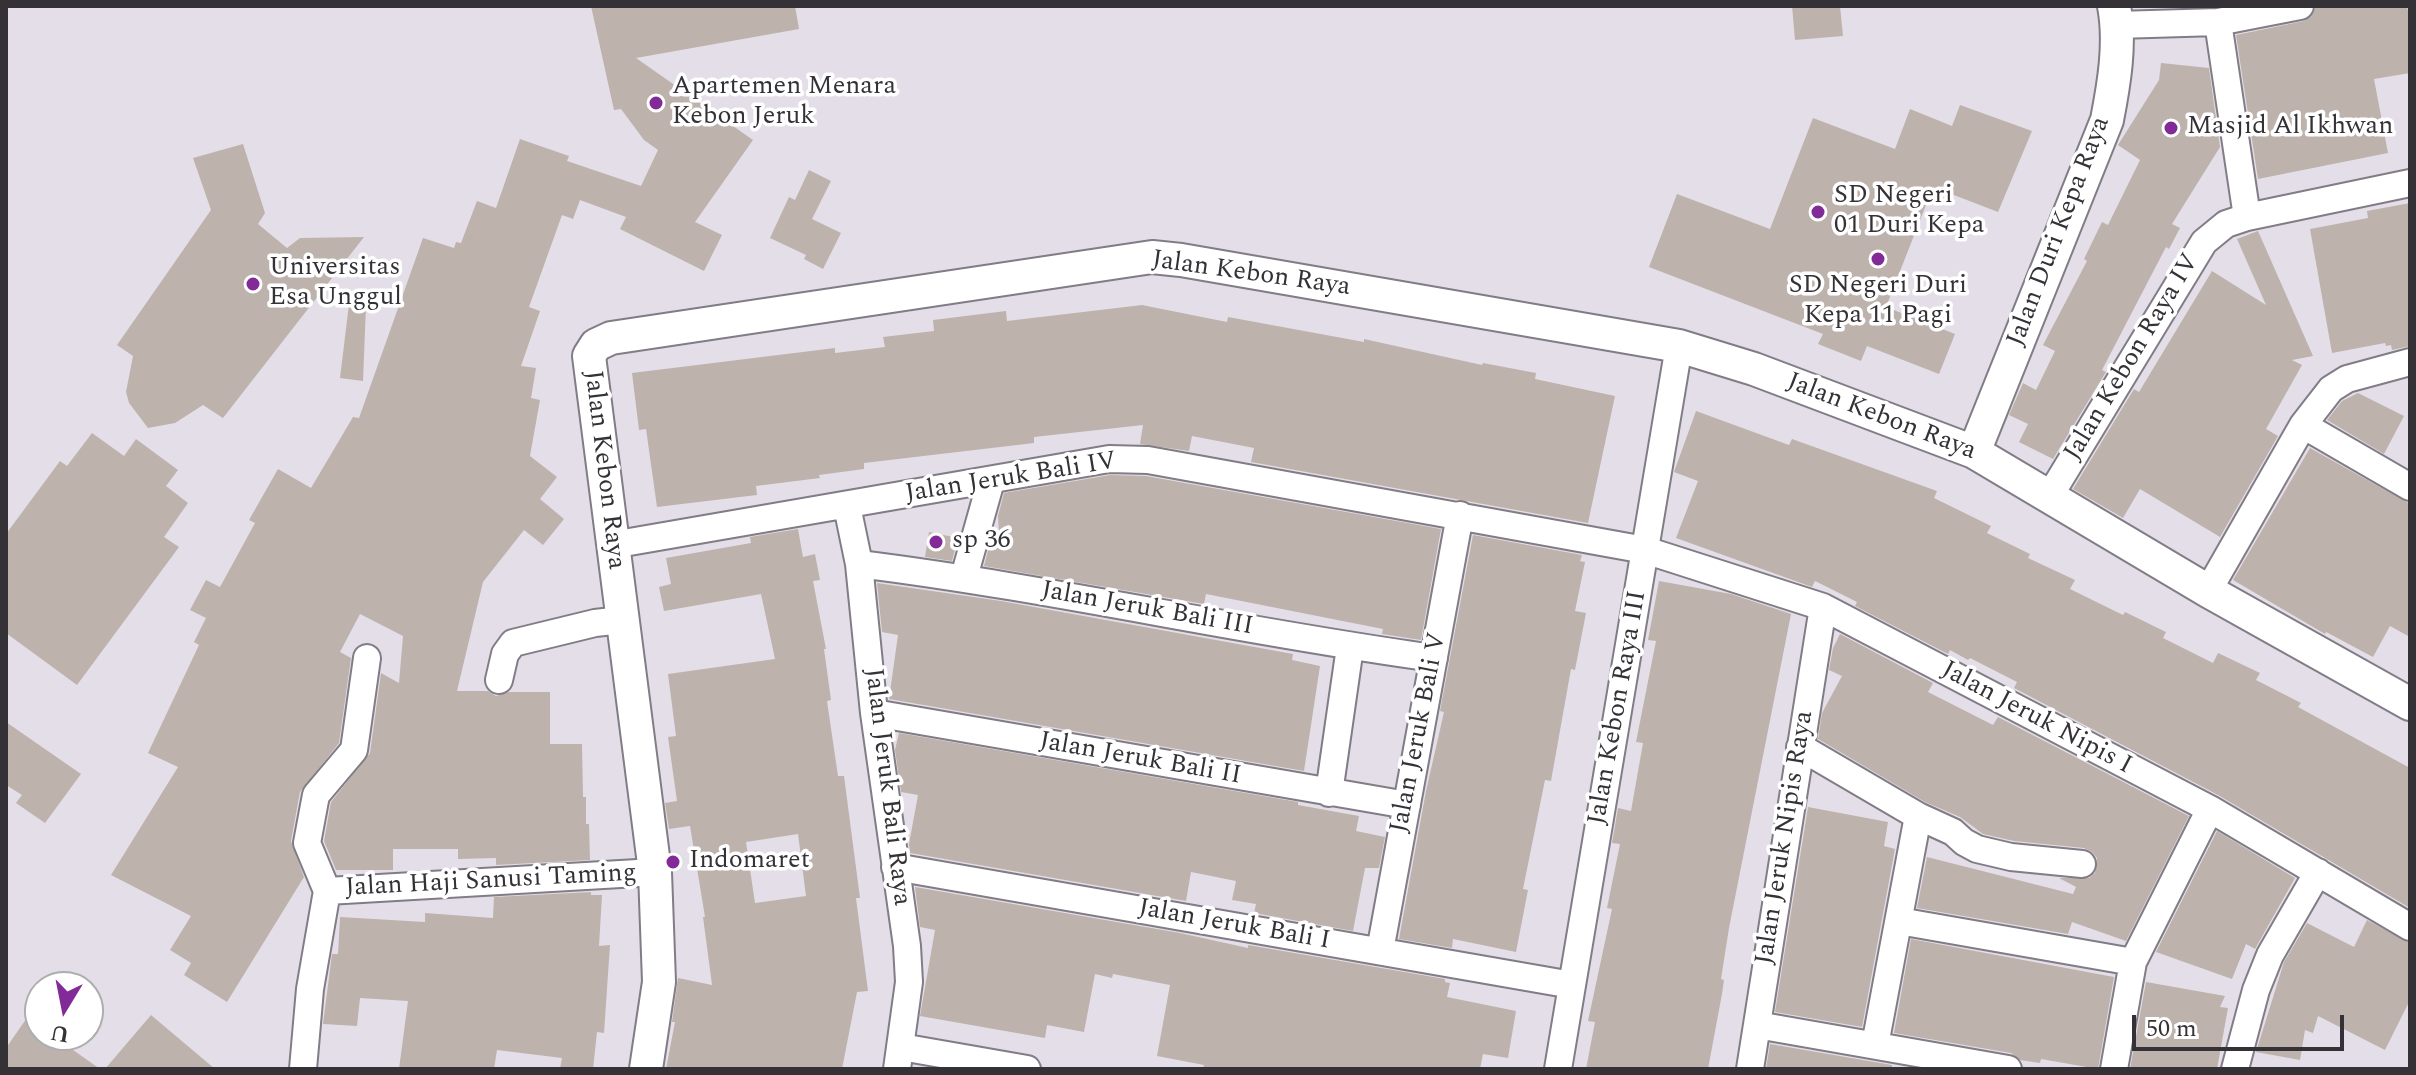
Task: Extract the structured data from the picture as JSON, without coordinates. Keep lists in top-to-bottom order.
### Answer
{
  "streets": {
    "street": [
      "Jalan Duri Kepa Raya",
      "Jalan Kebon Raya",
      "Jalan Kebon Raya IV",
      "Jalan Jeruk Bali IV",
      "Jalan Jeruk Bali III",
      "Jalan Kebon Raya III",
      "Jalan Jeruk Nipis I",
      "Jalan Jeruk Bali V",
      "Jalan Jeruk Bali II",
      "Jalan Jeruk Bali Raya",
      "Jalan Jeruk Nipis Raya",
      "Jalan Haji Sanusi Taming",
      "Jalan Jeruk Bali I"
    ]
  },
  "crossings": [
    ["Jalan Duri Kepa Raya", "Jalan Kebon Raya"],
    ["Jalan Kebon Raya", "Jalan Kebon Raya IV"],
    ["Jalan Kebon Raya", "Jalan Jeruk Bali IV"],
    ["Jalan Kebon Raya", "Jalan Kebon Raya III"],
    ["Jalan Kebon Raya", "Jalan Haji Sanusi Taming"],
    ["Jalan Jeruk Bali IV", "Jalan Kebon Raya III"],
    ["Jalan Jeruk Bali IV", "Jalan Jeruk Nipis I"],
    ["Jalan Jeruk Bali IV", "Jalan Jeruk Bali V"],
    ["Jalan Jeruk Bali IV", "Jalan Jeruk Bali Raya"],
    ["Jalan Jeruk Bali III", "Jalan Jeruk Bali V"],
    ["Jalan Jeruk Bali III", "Jalan Jeruk Bali Raya"],
    ["Jalan Kebon Raya III", "Jalan Jeruk Nipis I"],
    ["Jalan Kebon Raya III", "Jalan Jeruk Bali I"],
    ["Jalan Jeruk Nipis I", "Jalan Jeruk Nipis Raya"],
    ["Jalan Jeruk Bali V", "Jalan Jeruk Bali II"],
    ["Jalan Jeruk Bali V", "Jalan Jeruk Bali I"],
    ["Jalan Jeruk Bali II", "Jalan Jeruk Bali Raya"],
    ["Jalan Jeruk Bali Raya", "Jalan Jeruk Bali I"]
  ],
  "places": [
    "Apartemen Menara Kebon Jeruk",
    "Masjid Al Ikhwan",
    "SD Negeri 01 Duri Kepa",
    "SD Negeri Duri Kepa 11 Pagi",
    "Universitas Esa Unggul",
    "sp 36",
    "Indomaret"
  ],
  "scale_bar": "50 m",
  "north": "bottom"
}
